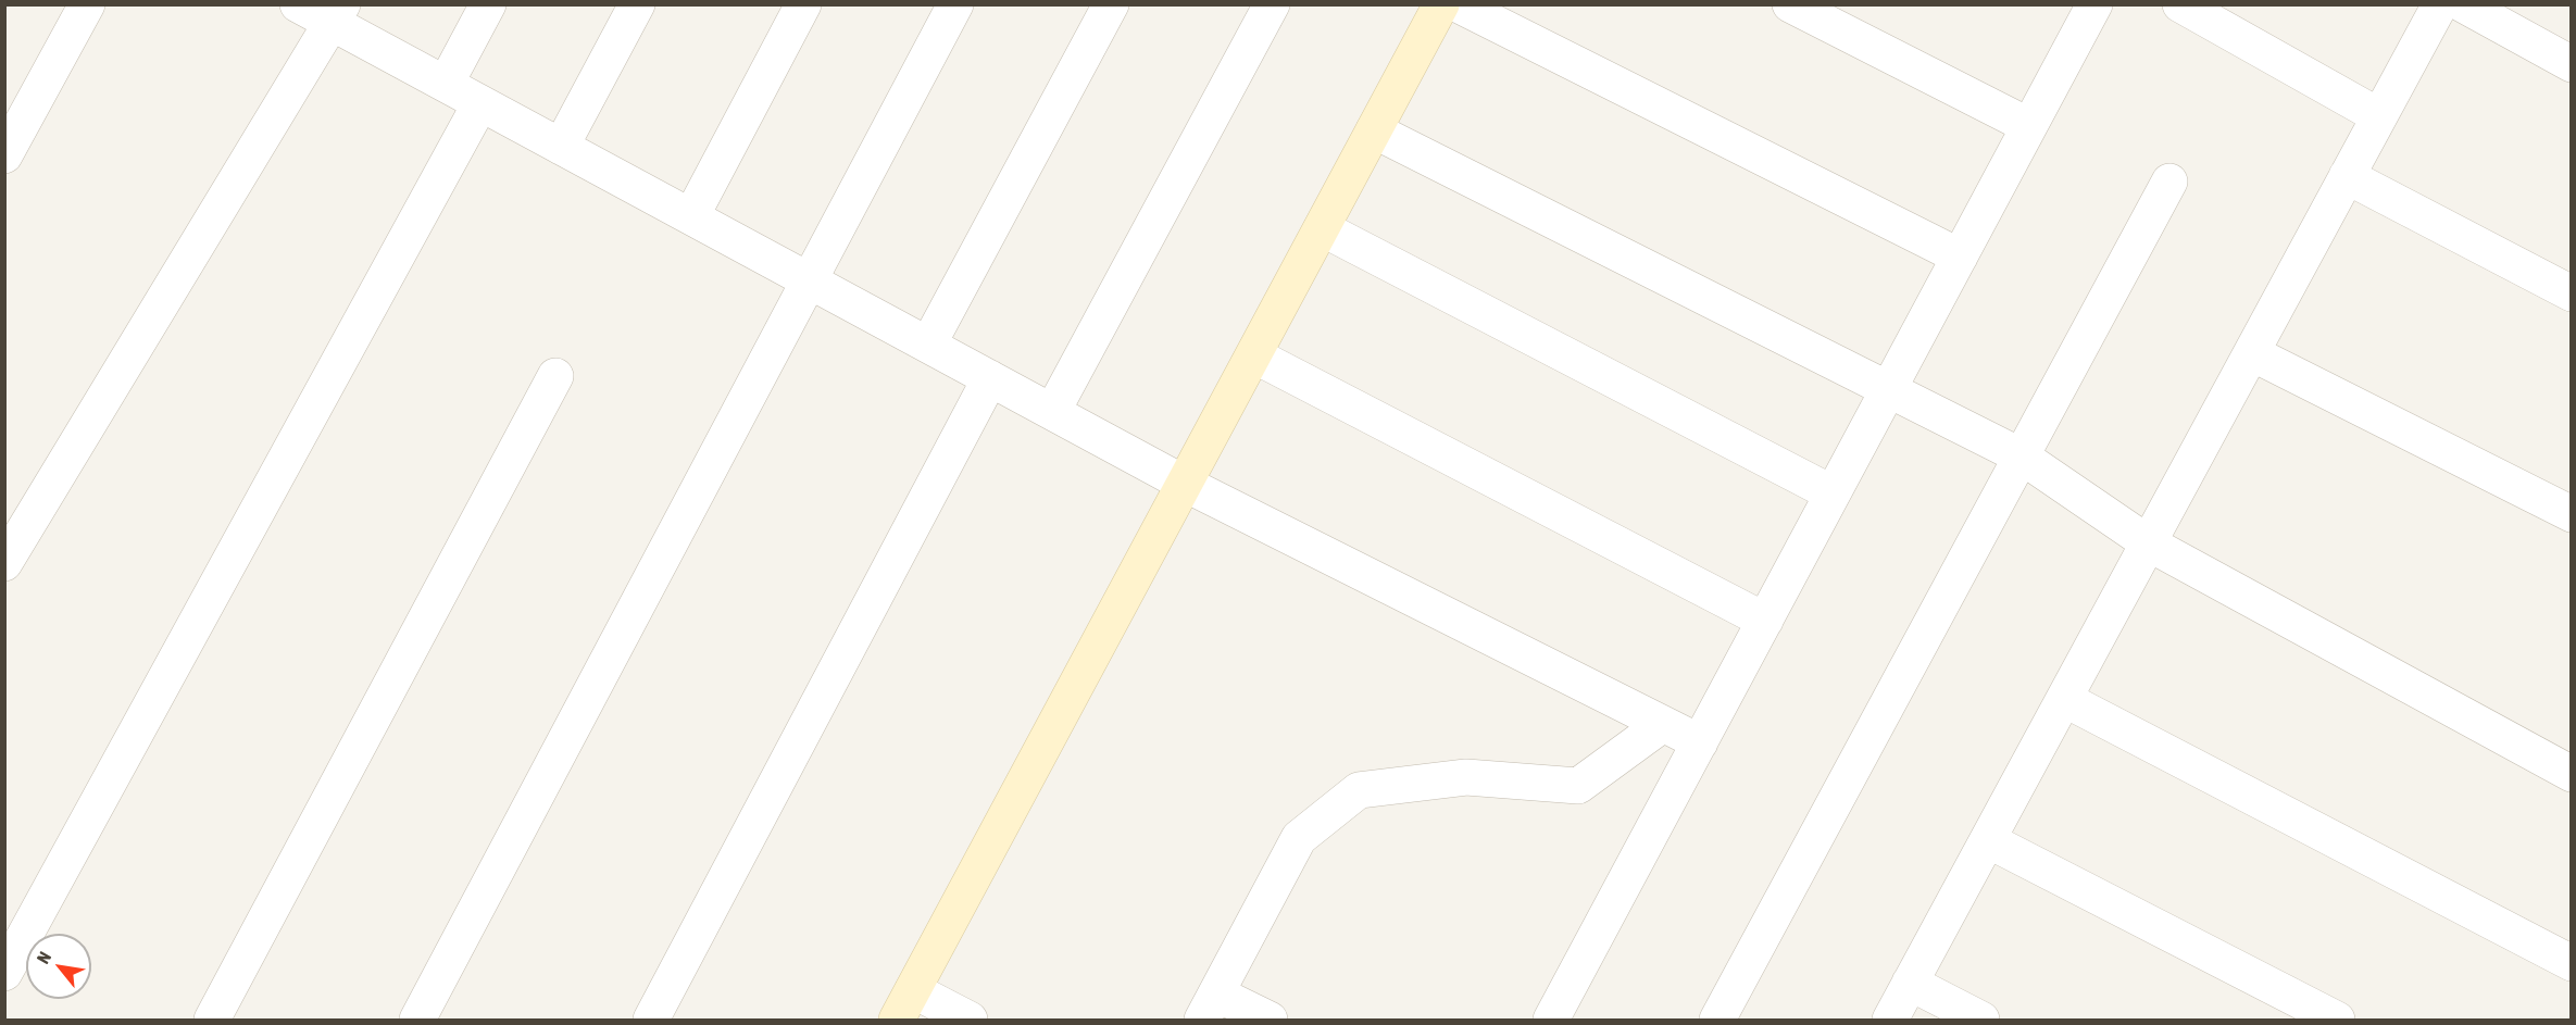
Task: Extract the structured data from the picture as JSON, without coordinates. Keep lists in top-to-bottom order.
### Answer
{
  "north": "top left"
}
